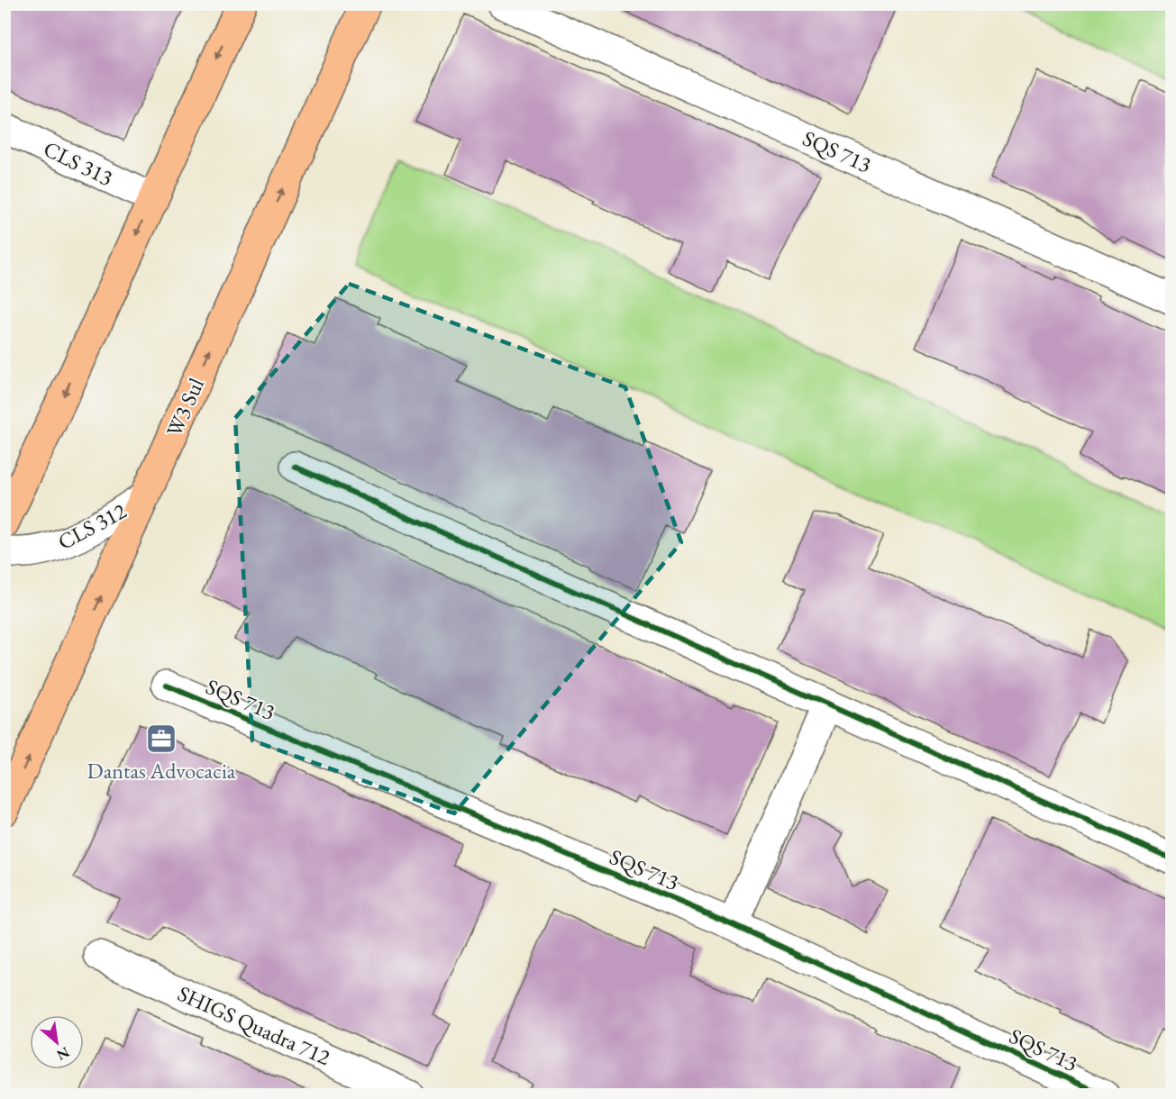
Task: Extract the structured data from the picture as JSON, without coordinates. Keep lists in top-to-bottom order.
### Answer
{
  "streets": {
    "main road": ["W3 Sul"],
    "street": [
      "SQS 713",
      "CLS 313",
      "CLS 312",
      "SHIGS Quadra 712"
    ]
  },
  "crossings": [
    ["W3 Sul", "CLS 312"]
  ],
  "places": {
    "office": ["Dantas Advocacia"]
  },
  "north": "bottom right"
}
